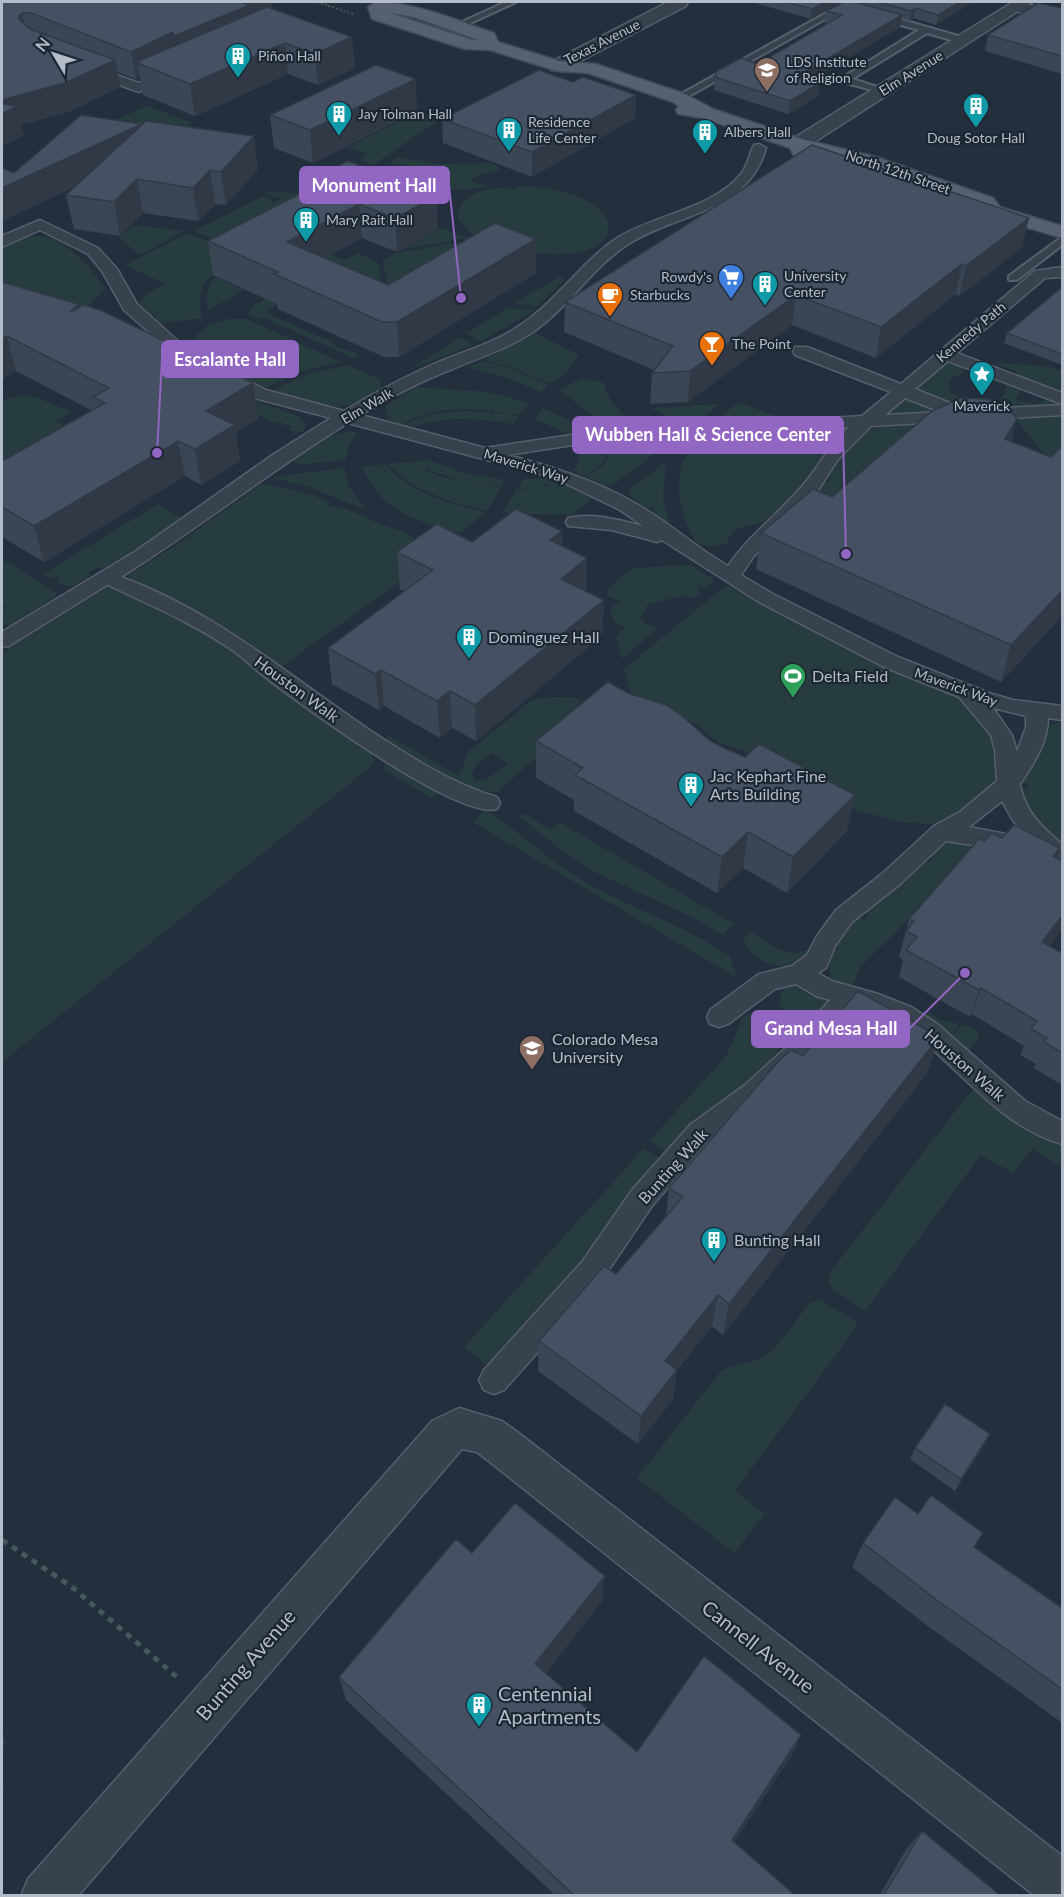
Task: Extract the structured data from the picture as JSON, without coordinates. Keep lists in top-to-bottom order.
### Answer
{
  "streets": {
    "main road": ["North 12th Street"],
    "street": [
      "Texas Avenue",
      "Elm Avenue",
      "Kennedy Path",
      "Elm Walk",
      "Maverick Way",
      "Houston Walk",
      "Bunting Walk",
      "Cannell Avenue",
      "Bunting Avenue"
    ]
  },
  "crossings": [
    ["Texas Avenue", "North 12th Street"],
    ["Elm Avenue", "North 12th Street"],
    ["Kennedy Path", "Maverick Way"],
    ["Elm Walk", "Maverick Way"],
    ["Elm Walk", "Houston Walk"],
    ["Houston Walk", "Bunting Walk"],
    ["Cannell Avenue", "Bunting Avenue"]
  ],
  "places": {
    "building": [
      "Piñon Hall",
      "Doug Sotor Hall",
      "Jay Tolman Hall",
      "Residence Life Center",
      "Albers Hall",
      "Mary Rait Hall",
      "University Center",
      "Dominguez Hall",
      "Jac Kephart Fine Arts Building",
      "Bunting Hall",
      "Centennial Apartments"
    ],
    "school or university": ["LDS Institute of Religion", "Colorado Mesa University"],
    "other": [
      "Monument Hall",
      "Escalante Hall",
      "Wubben Hall & Science Center",
      "Grand Mesa Hall"
    ],
    "supermarket": ["Rowdy's"],
    "cafe": ["Starbucks"],
    "bar": ["The Point"],
    "place": ["Maverick"],
    "sports": ["Delta Field"]
  },
  "north": "top left"
}
